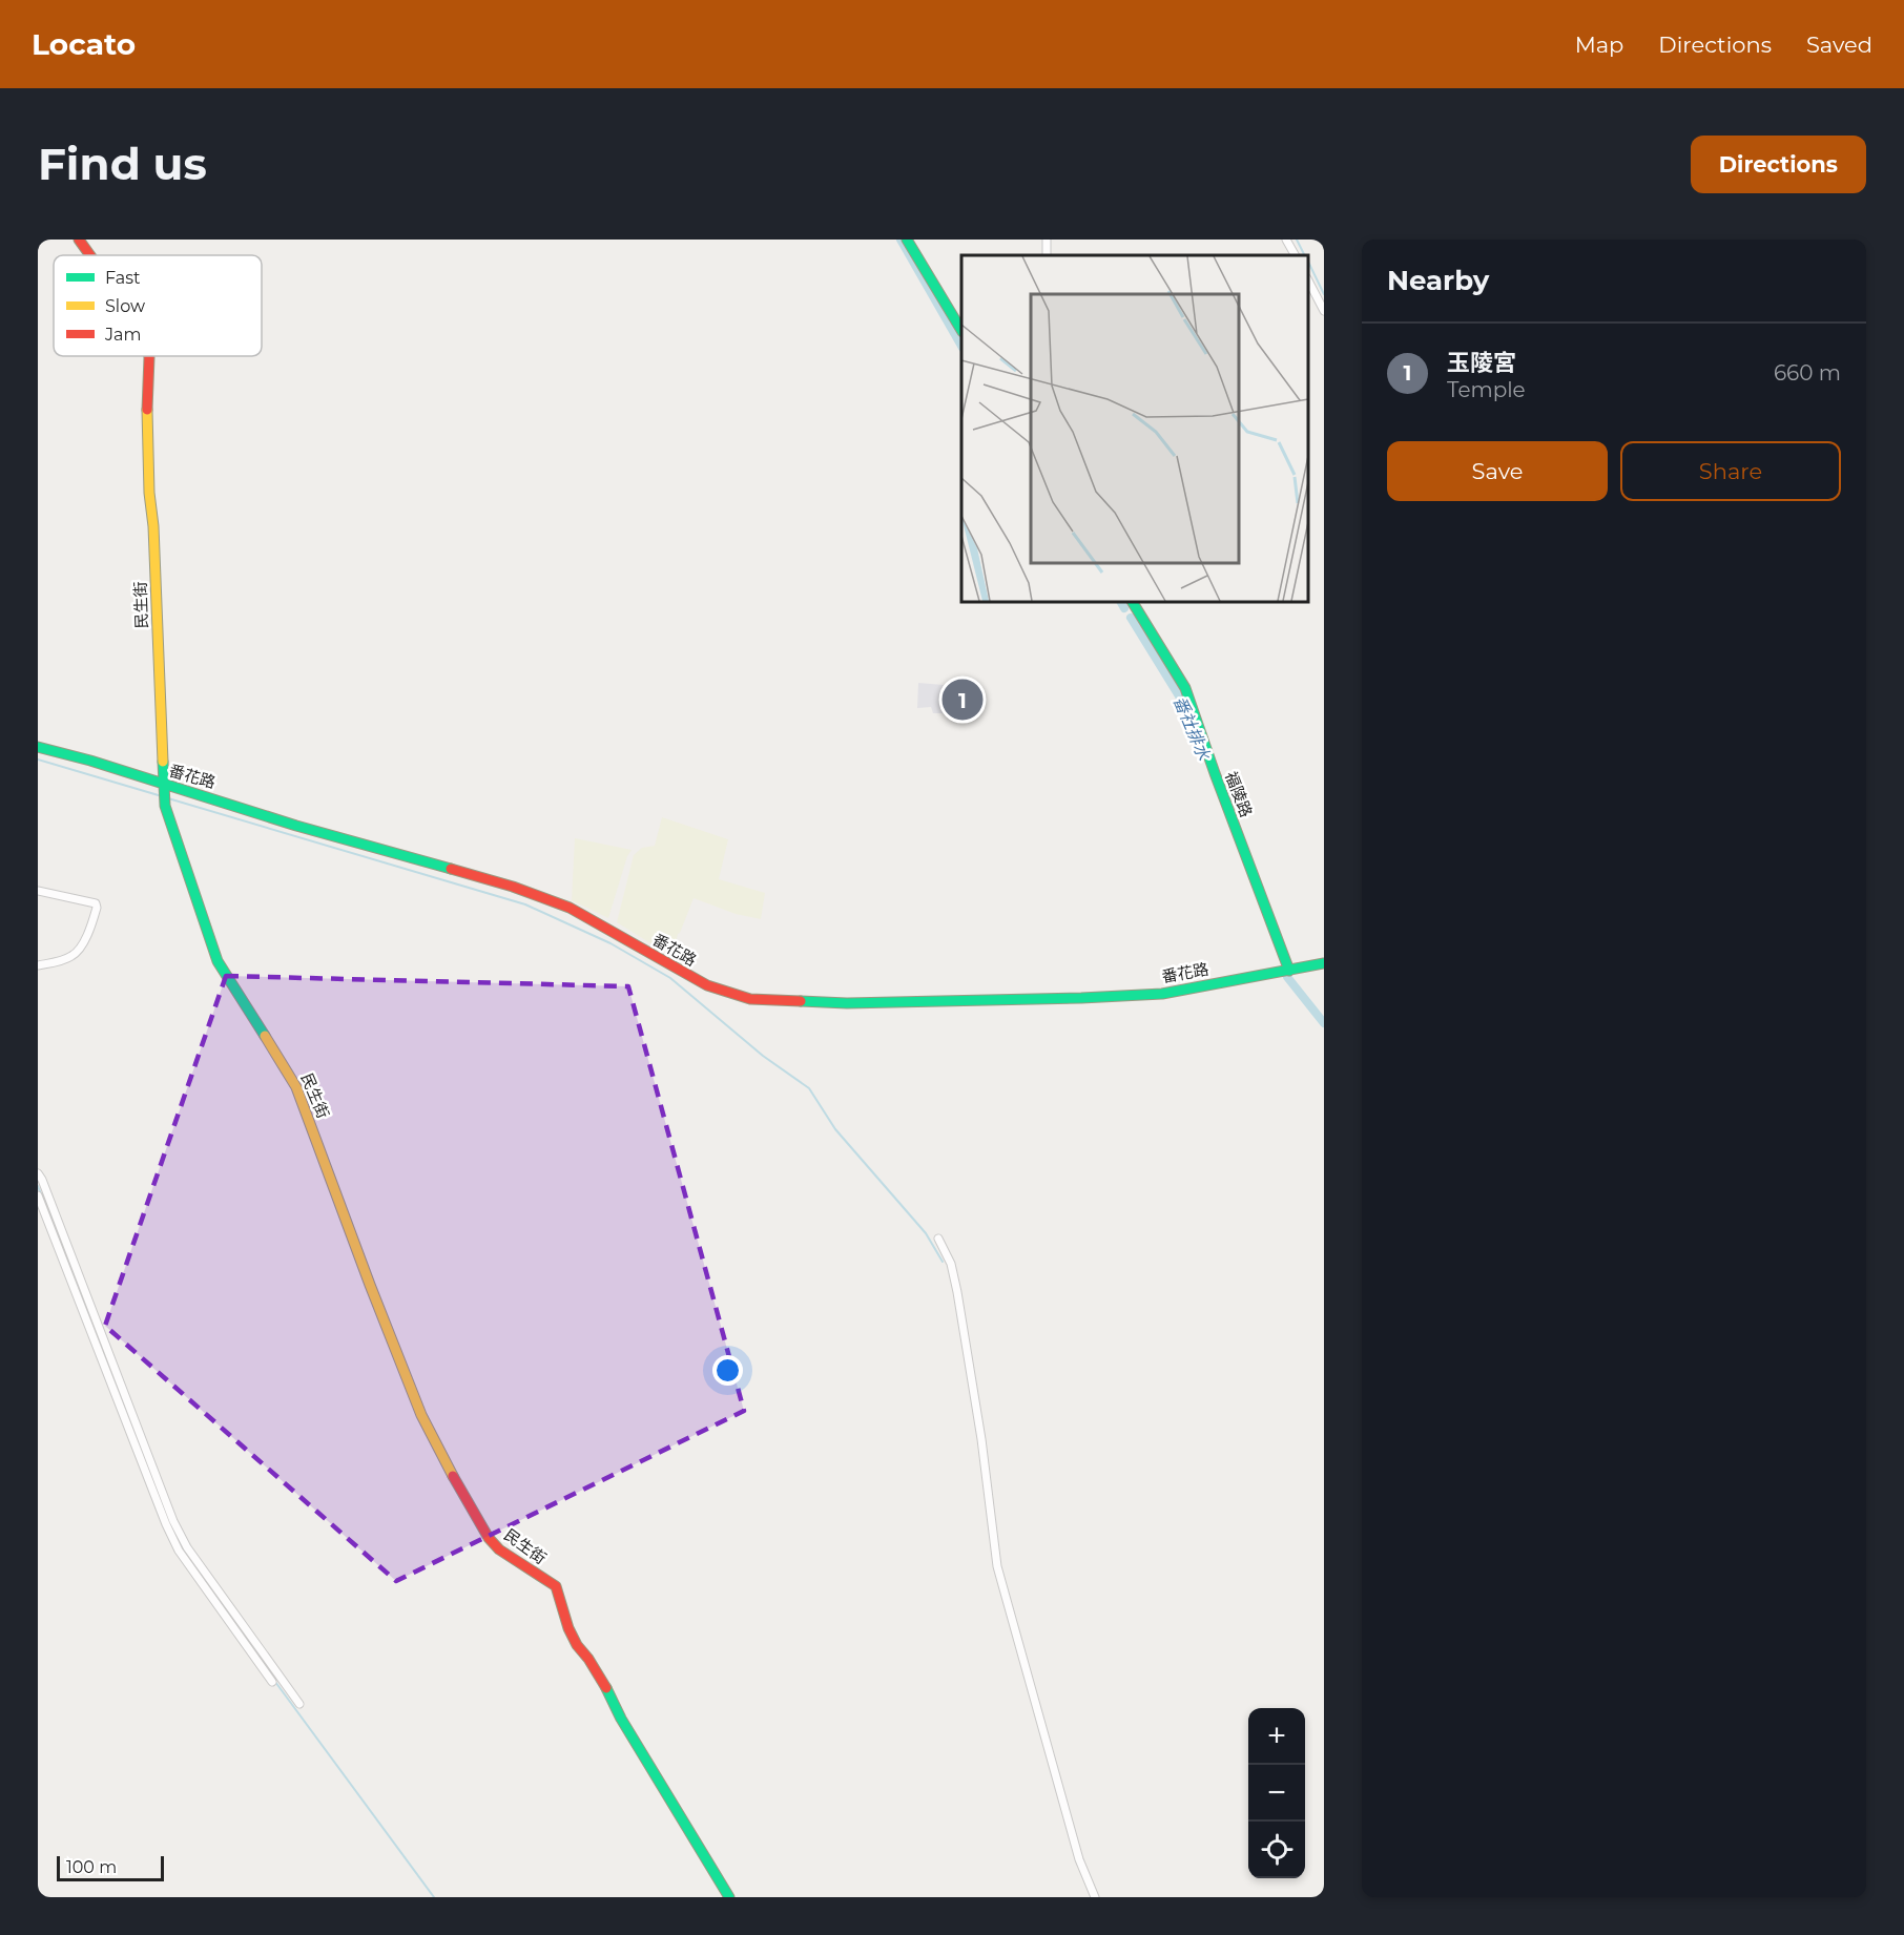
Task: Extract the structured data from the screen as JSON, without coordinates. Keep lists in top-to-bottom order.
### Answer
{
  "streets": {
    "street": ["民生街", "番花路", "福陵路"]
  },
  "crossings": [
    ["民生街", "番花路"],
    ["番花路", "福陵路"]
  ],
  "water": ["番社排水"],
  "legend": ["Fast", "Slow", "Jam"],
  "scale_bar": "100 m",
  "page": {
    "header": "Locato",
    "nav": ["Map", "Directions", "Saved"],
    "buttons": [
      "Directions",
      ["Save", "Share"]
    ],
    "title": "Find us",
    "heading": "Nearby",
    "list": [
      {
        "mark": "1",
        "name": "玉陵宮",
        "note": "Temple",
        "value": "660 m"
      }
    ],
    "pins": "1",
    "map_buttons": ["+", "−"],
    "scale": "100 m"
  }
}
